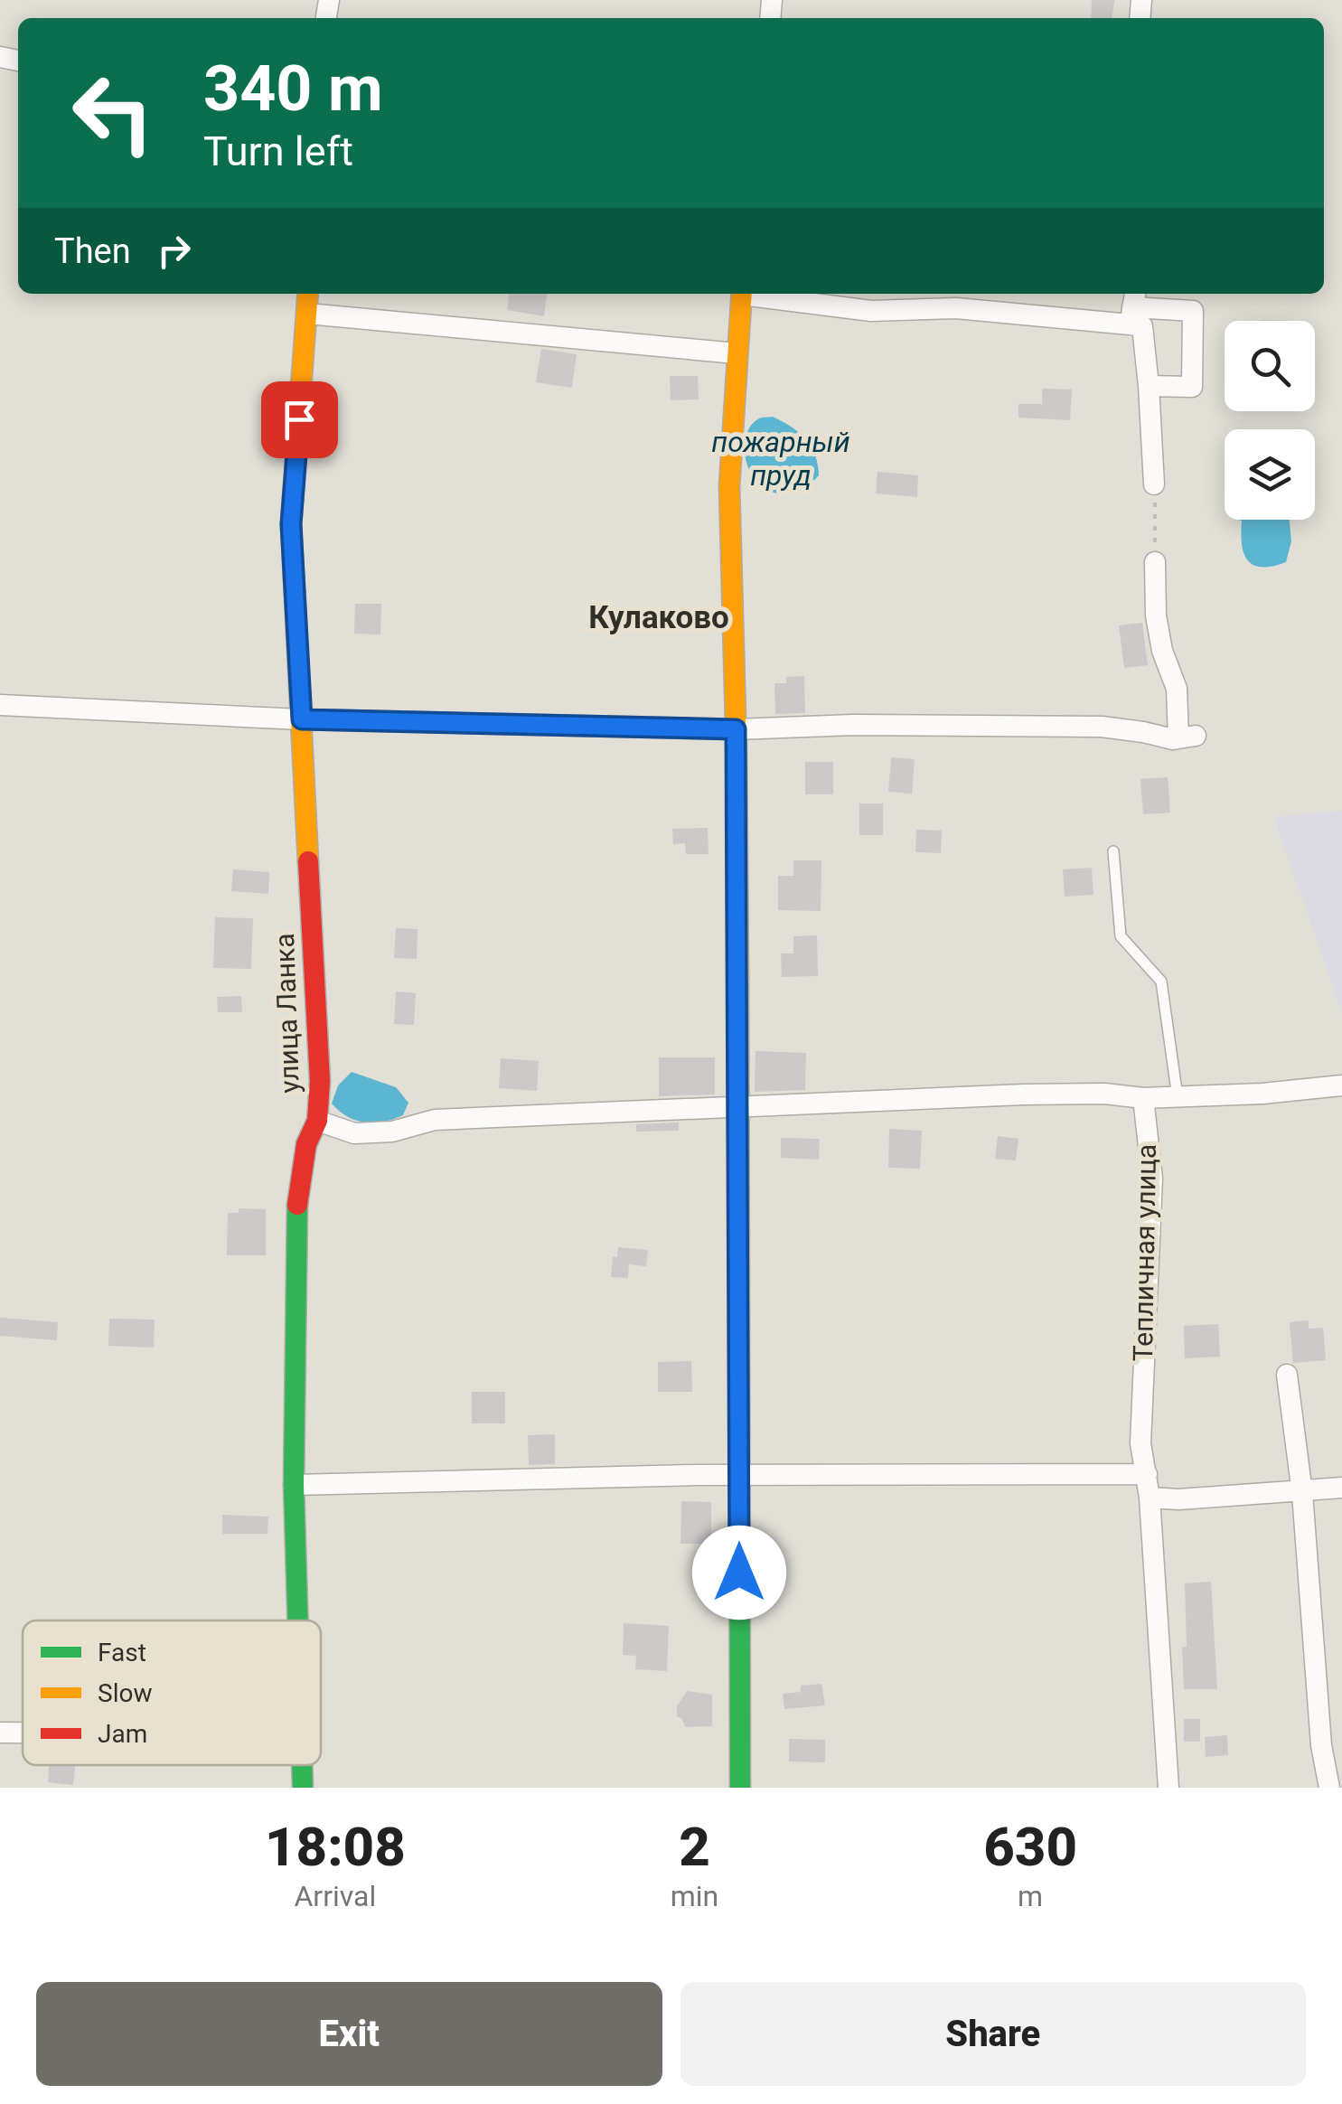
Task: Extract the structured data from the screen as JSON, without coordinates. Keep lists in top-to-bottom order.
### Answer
{
  "streets": {
    "street": ["улица Ланка", "Тепличная улица"]
  },
  "districts": ["Кулаково"],
  "water": ["пожарный пруд"],
  "legend": ["Fast", "Slow", "Jam"],
  "page": {
    "turn": ["340 m", "Turn left"],
    "then": "Then",
    "eta": [
      "18:08",
      "Arrival",
      "2",
      "min",
      "630",
      "m"
    ],
    "buttons": ["Exit", "Share"]
  }
}
